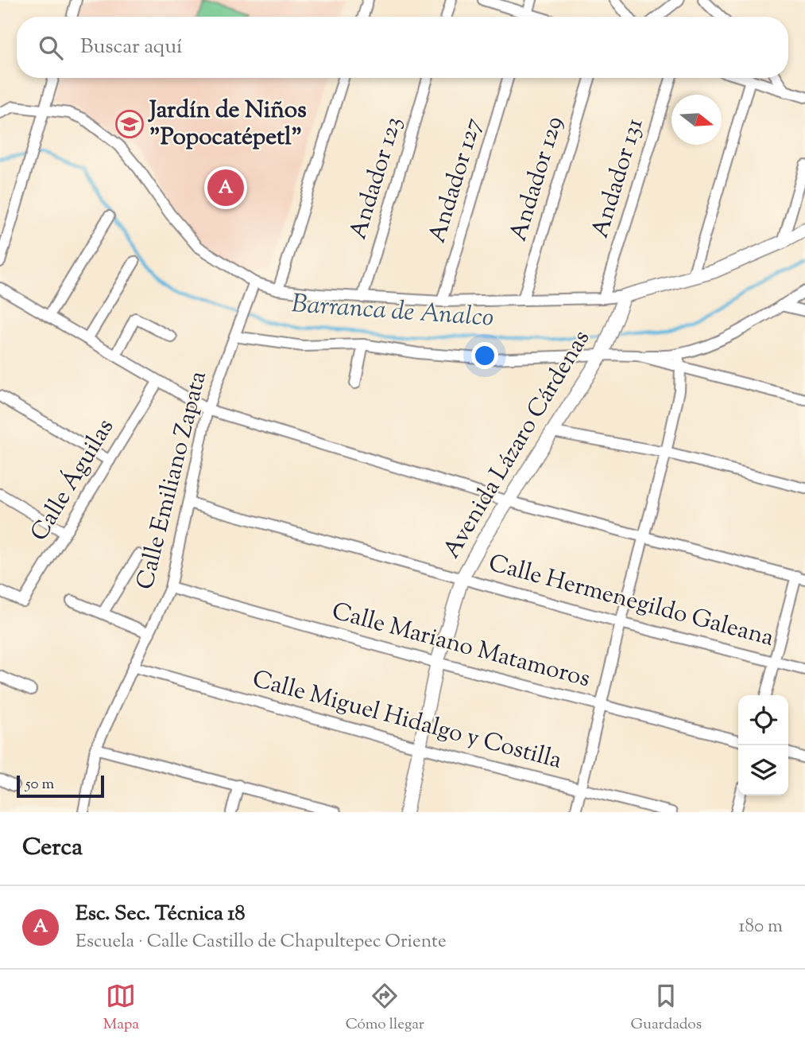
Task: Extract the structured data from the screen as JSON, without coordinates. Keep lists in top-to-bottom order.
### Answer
{
  "streets": {
    "street": [
      "Andador 123",
      "Andador 131",
      "Andador 129",
      "Andador 127",
      "Avenida Lázaro Cárdenas",
      "Calle Águilas",
      "Calle Emiliano Zapata",
      "Calle Hermenegildo Galeana",
      "Calle Mariano Matamoros",
      "Calle Miguel Hidalgo y Costilla"
    ]
  },
  "crossings": [
    ["Avenida Lázaro Cárdenas", "Calle Hermenegildo Galeana"],
    ["Avenida Lázaro Cárdenas", "Calle Mariano Matamoros"],
    ["Avenida Lázaro Cárdenas", "Calle Miguel Hidalgo y Costilla"],
    ["Calle Emiliano Zapata", "Calle Hermenegildo Galeana"],
    ["Calle Emiliano Zapata", "Calle Mariano Matamoros"],
    ["Calle Emiliano Zapata", "Calle Miguel Hidalgo y Costilla"]
  ],
  "water": ["Barranca de Analco"],
  "places": {
    "school or university": ["Jardín de Niños \"Popocatépetl\""]
  },
  "scale_bar": "50 m",
  "north": "right",
  "page": {
    "search": "Buscar aquí",
    "pins": "A",
    "scale": "50 m",
    "heading": "Cerca",
    "list": [
      {
        "mark": "A",
        "name": "Esc. Sec. Técnica 18",
        "note": "Escuela · Calle Castillo de Chapultepec Oriente",
        "value": "180 m"
      }
    ],
    "nav": ["Mapa", "Cómo llegar", "Guardados"]
  }
}
